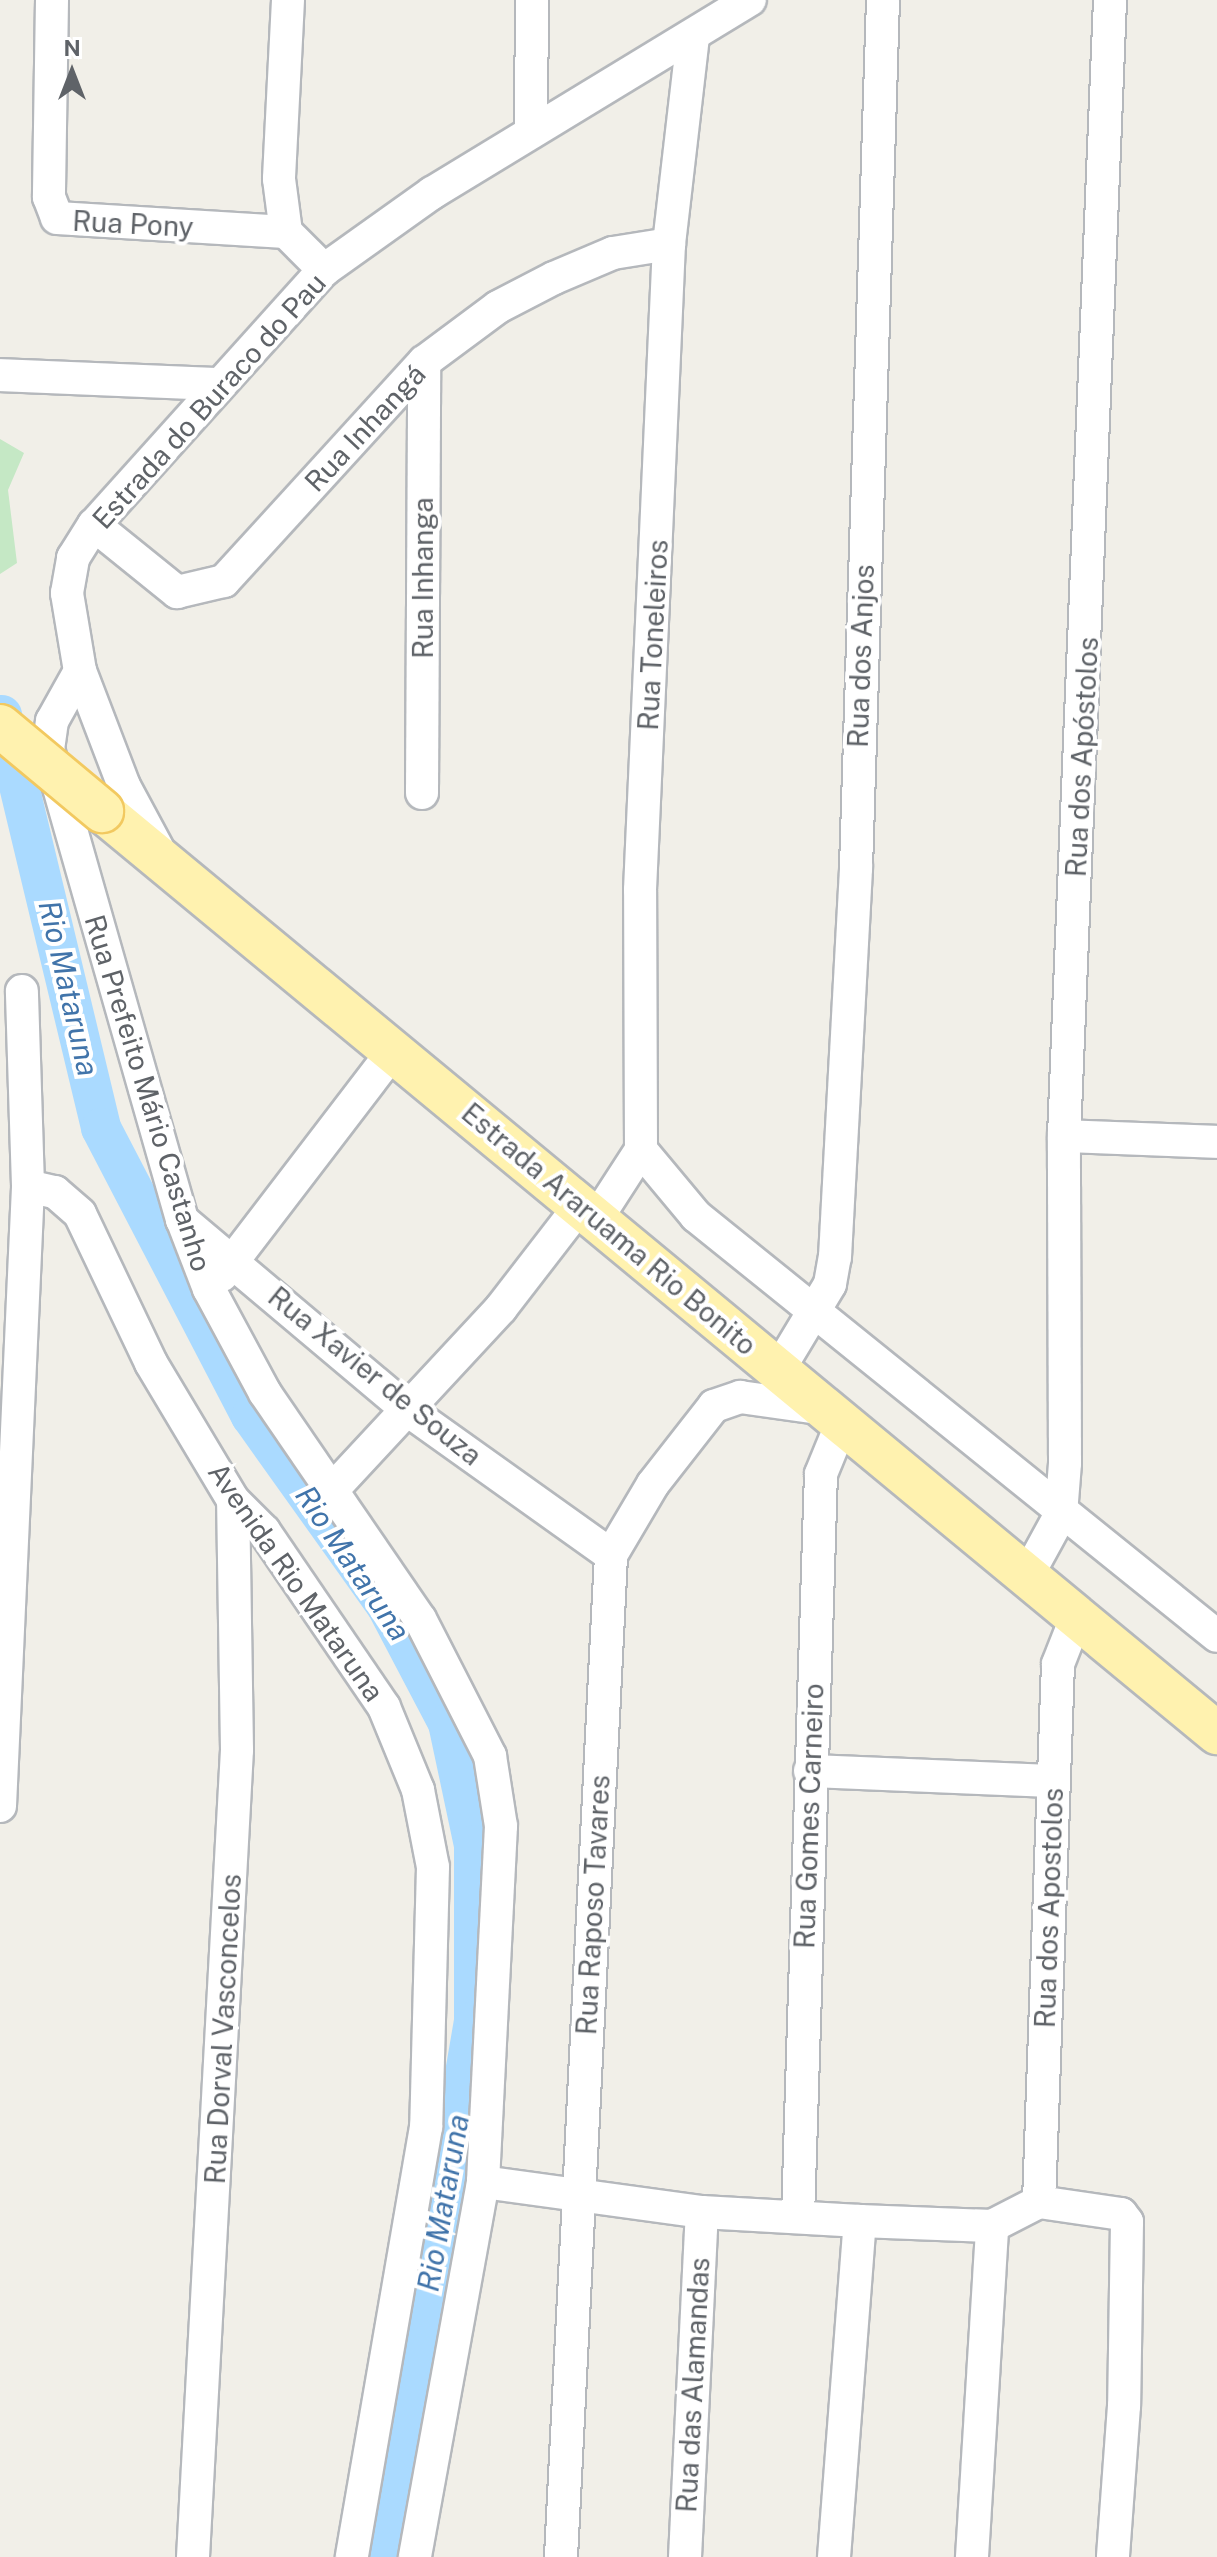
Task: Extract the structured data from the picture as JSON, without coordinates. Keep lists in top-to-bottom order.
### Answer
{
  "streets": {
    "main road": ["Estrada Araruama Rio Bonito"],
    "street": [
      "Rua Pony",
      "Estrada do Buraco do Pau",
      "Rua Inhangá",
      "Rua Inhanga",
      "Rua Toneleiros",
      "Rua dos Anjos",
      "Rua dos Apóstolos",
      "Rua Prefeito Mário Castanho",
      "Rua Xavier de Souza",
      "Avenida Rio Mataruna",
      "Rua Gomes Carneiro",
      "Rua Raposo Tavares",
      "Rua dos Apostolos",
      "Rua Dorval Vasconcelos",
      "Rua das Alamandas"
    ]
  },
  "crossings": [
    ["Estrada do Buraco do Pau", "Rua Inhangá"],
    ["Estrada do Buraco do Pau", "Rua Toneleiros"],
    ["Estrada do Buraco do Pau", "Rua Prefeito Mário Castanho"],
    ["Estrada do Buraco do Pau", "Estrada Araruama Rio Bonito"],
    ["Rua Inhangá", "Rua Inhanga"],
    ["Rua Inhangá", "Rua Toneleiros"],
    ["Rua dos Anjos", "Estrada Araruama Rio Bonito"],
    ["Rua dos Apóstolos", "Estrada Araruama Rio Bonito"],
    ["Rua Prefeito Mário Castanho", "Rua Xavier de Souza"],
    ["Estrada Araruama Rio Bonito", "Rua Gomes Carneiro"],
    ["Estrada Araruama Rio Bonito", "Rua Raposo Tavares"],
    ["Estrada Araruama Rio Bonito", "Rua dos Apostolos"],
    ["Rua Xavier de Souza", "Rua Raposo Tavares"],
    ["Avenida Rio Mataruna", "Rua Dorval Vasconcelos"],
    ["Rua Gomes Carneiro", "Rua Raposo Tavares"]
  ],
  "water": ["Rio Mataruna"],
  "north": "top"
}
